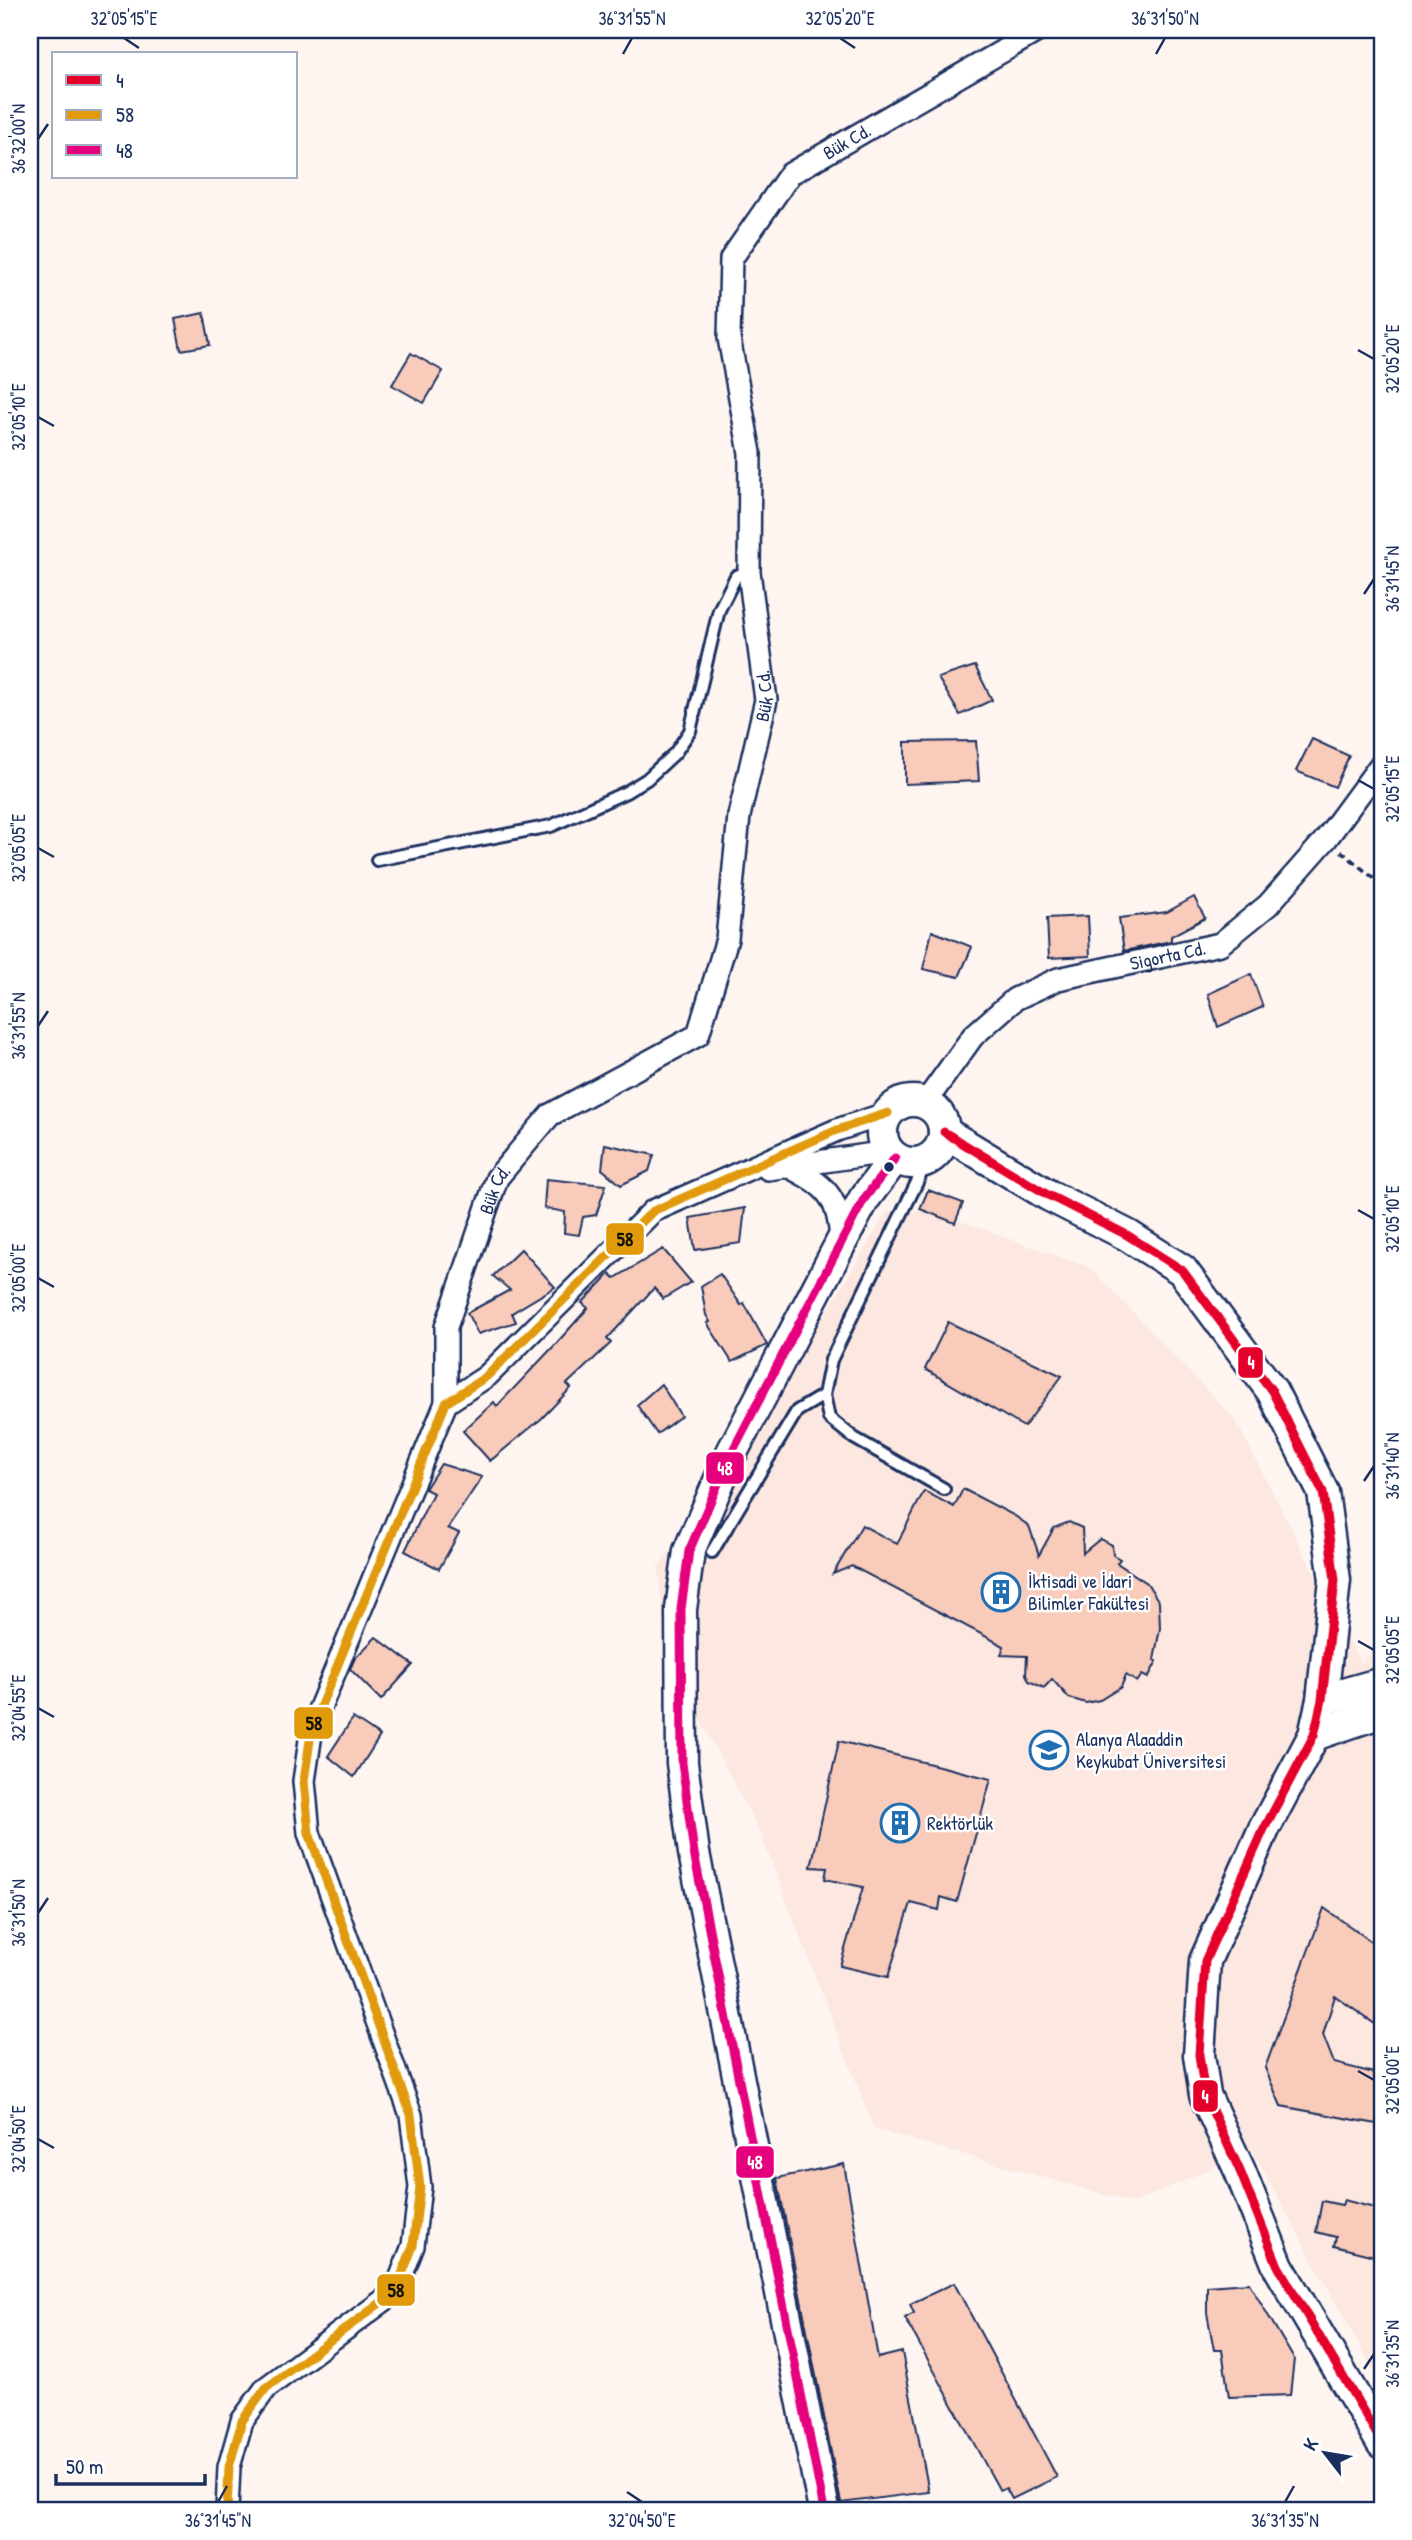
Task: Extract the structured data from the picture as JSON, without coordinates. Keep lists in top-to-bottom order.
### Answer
{
  "streets": {
    "street": ["Bük Cd.", "Sigorta Cd."]
  },
  "places": {
    "building": ["İktisadi ve İdari Bilimler Fakültesi", "Rektörlük"],
    "school or university": ["Alanya Alaaddin Keykubat Üniversitesi"]
  },
  "lines": ["transit line 58", "transit line 4", "transit line 48"],
  "legend": ["4", "58", "48"],
  "scale_bar": "50 m",
  "north": "top left",
  "coordinates": [
    "32°05'15\"E",
    "36°31'55\"N",
    "32°05'20\"E",
    "36°31'50\"N",
    "36°32'00\"N",
    "32°05'10\"E",
    "36°31'45\"N",
    "32°05'05\"E",
    "32°05'00\"E",
    "36°31'40\"N",
    "32°04'55\"E",
    "32°04'50\"E",
    "36°31'35\"N"
  ]
}
